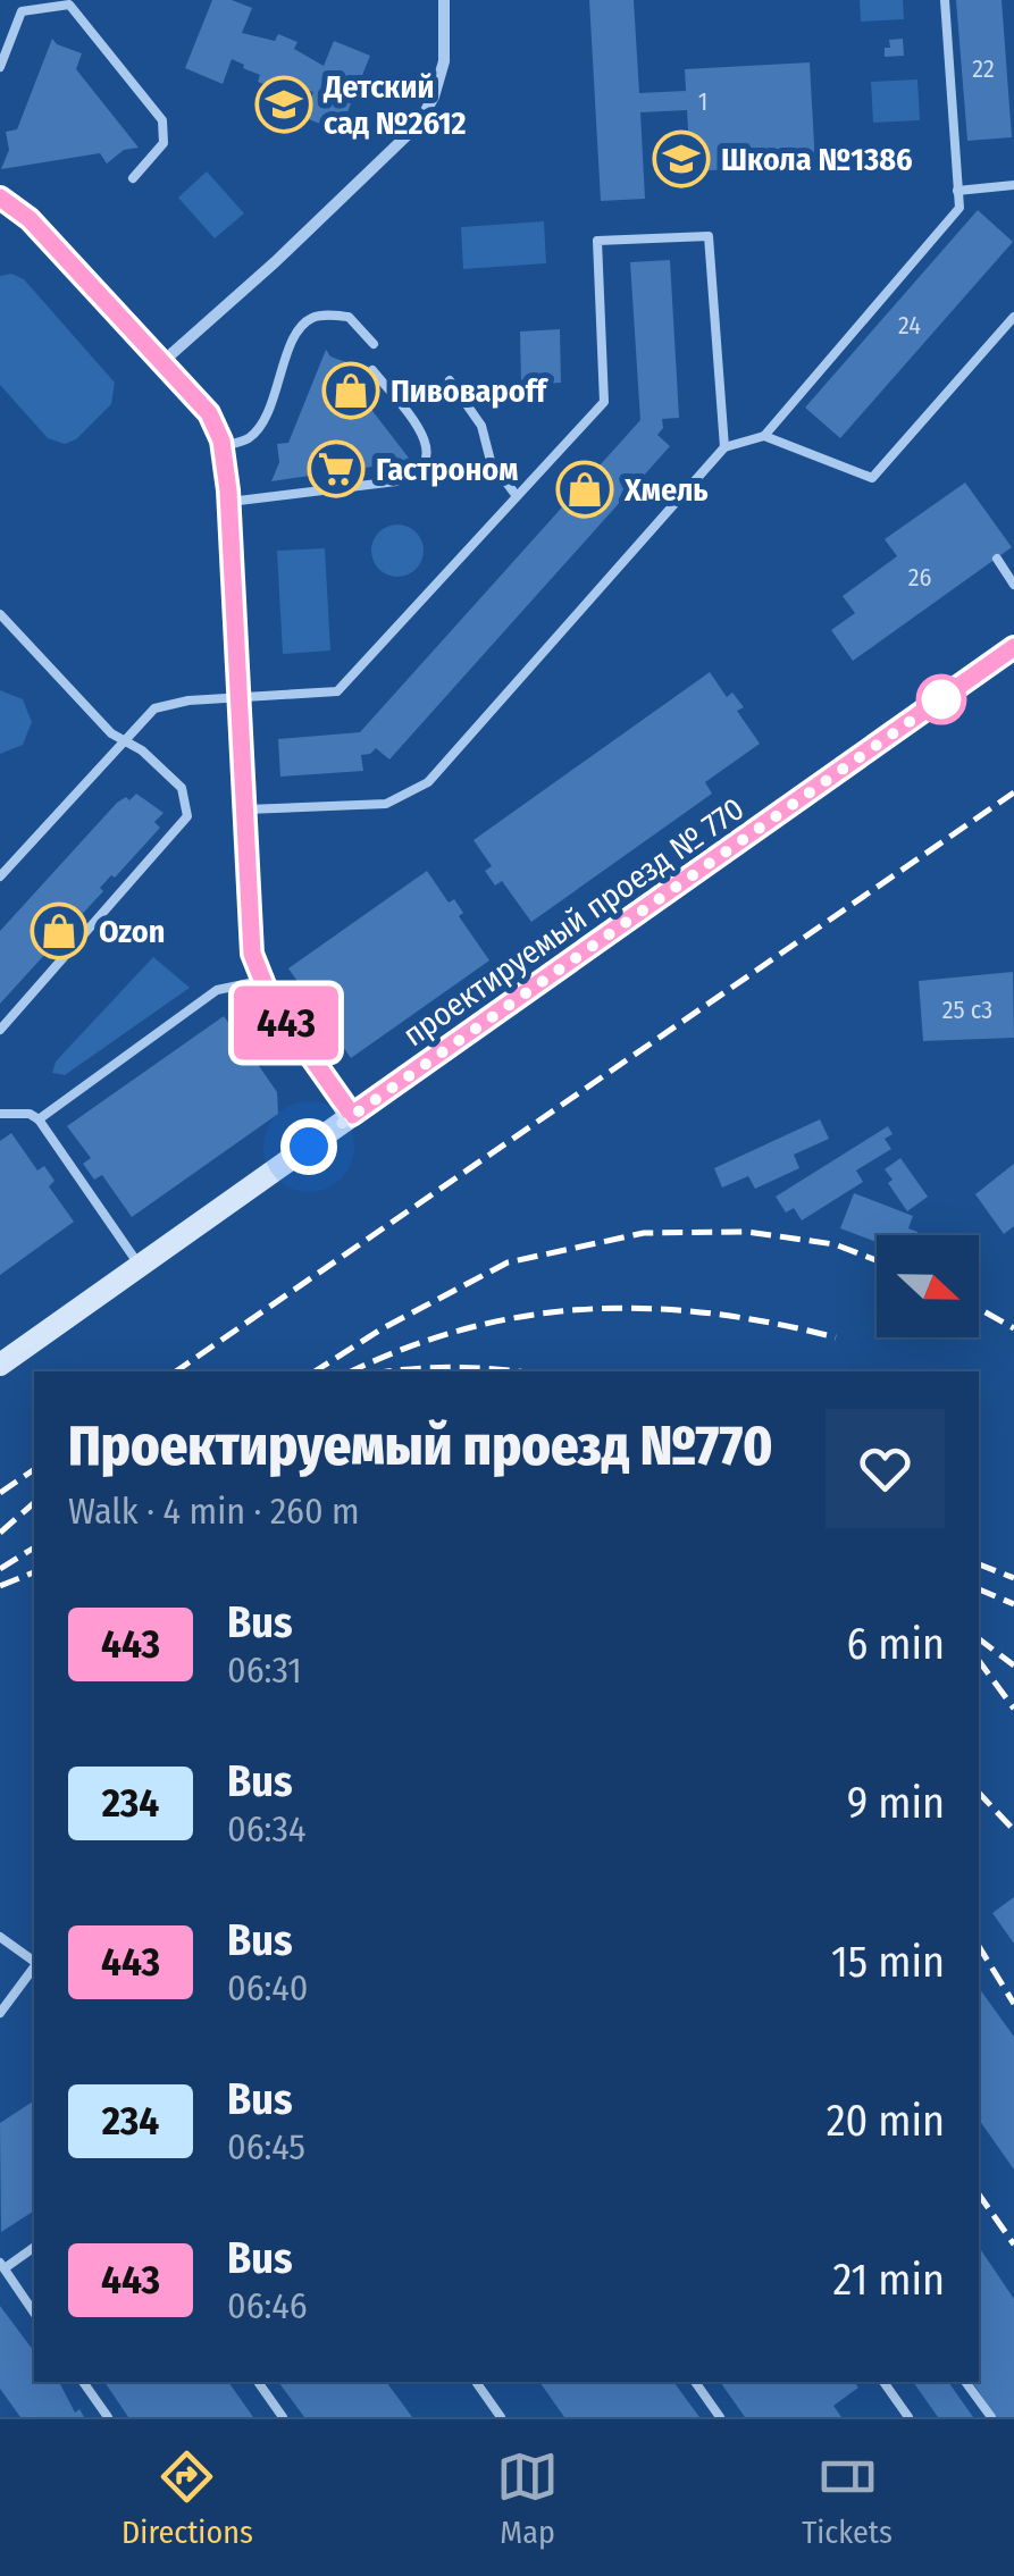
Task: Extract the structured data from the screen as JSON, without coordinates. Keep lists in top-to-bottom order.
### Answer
{
  "streets": {
    "street": ["проектируемый проезд № 770"]
  },
  "places": {
    "school or university": ["Детский сад №2612", "Школа №1386"],
    "shop": ["Пивовароff", "Хмель", "Ozon"],
    "supermarket": ["Гастроном"]
  },
  "lines": ["bus line 443"],
  "house_numbers": [
    "22",
    "1",
    "24",
    "26",
    "25 с3"
  ],
  "north": "right",
  "page": {
    "on_map": "443",
    "heading": ["Проектируемый проезд №770", "Walk · 4 min · 260 m"],
    "list": [
      {
        "mark": "443",
        "name": "Bus",
        "note": "06:31",
        "value": "6 min"
      },
      {
        "mark": "234",
        "name": "Bus",
        "note": "06:34",
        "value": "9 min"
      },
      {
        "mark": "443",
        "name": "Bus",
        "note": "06:40",
        "value": "15 min"
      },
      {
        "mark": "234",
        "name": "Bus",
        "note": "06:45",
        "value": "20 min"
      },
      {
        "mark": "443",
        "name": "Bus",
        "note": "06:46",
        "value": "21 min"
      }
    ],
    "tabs": ["Directions", "Map", "Tickets"]
  }
}
